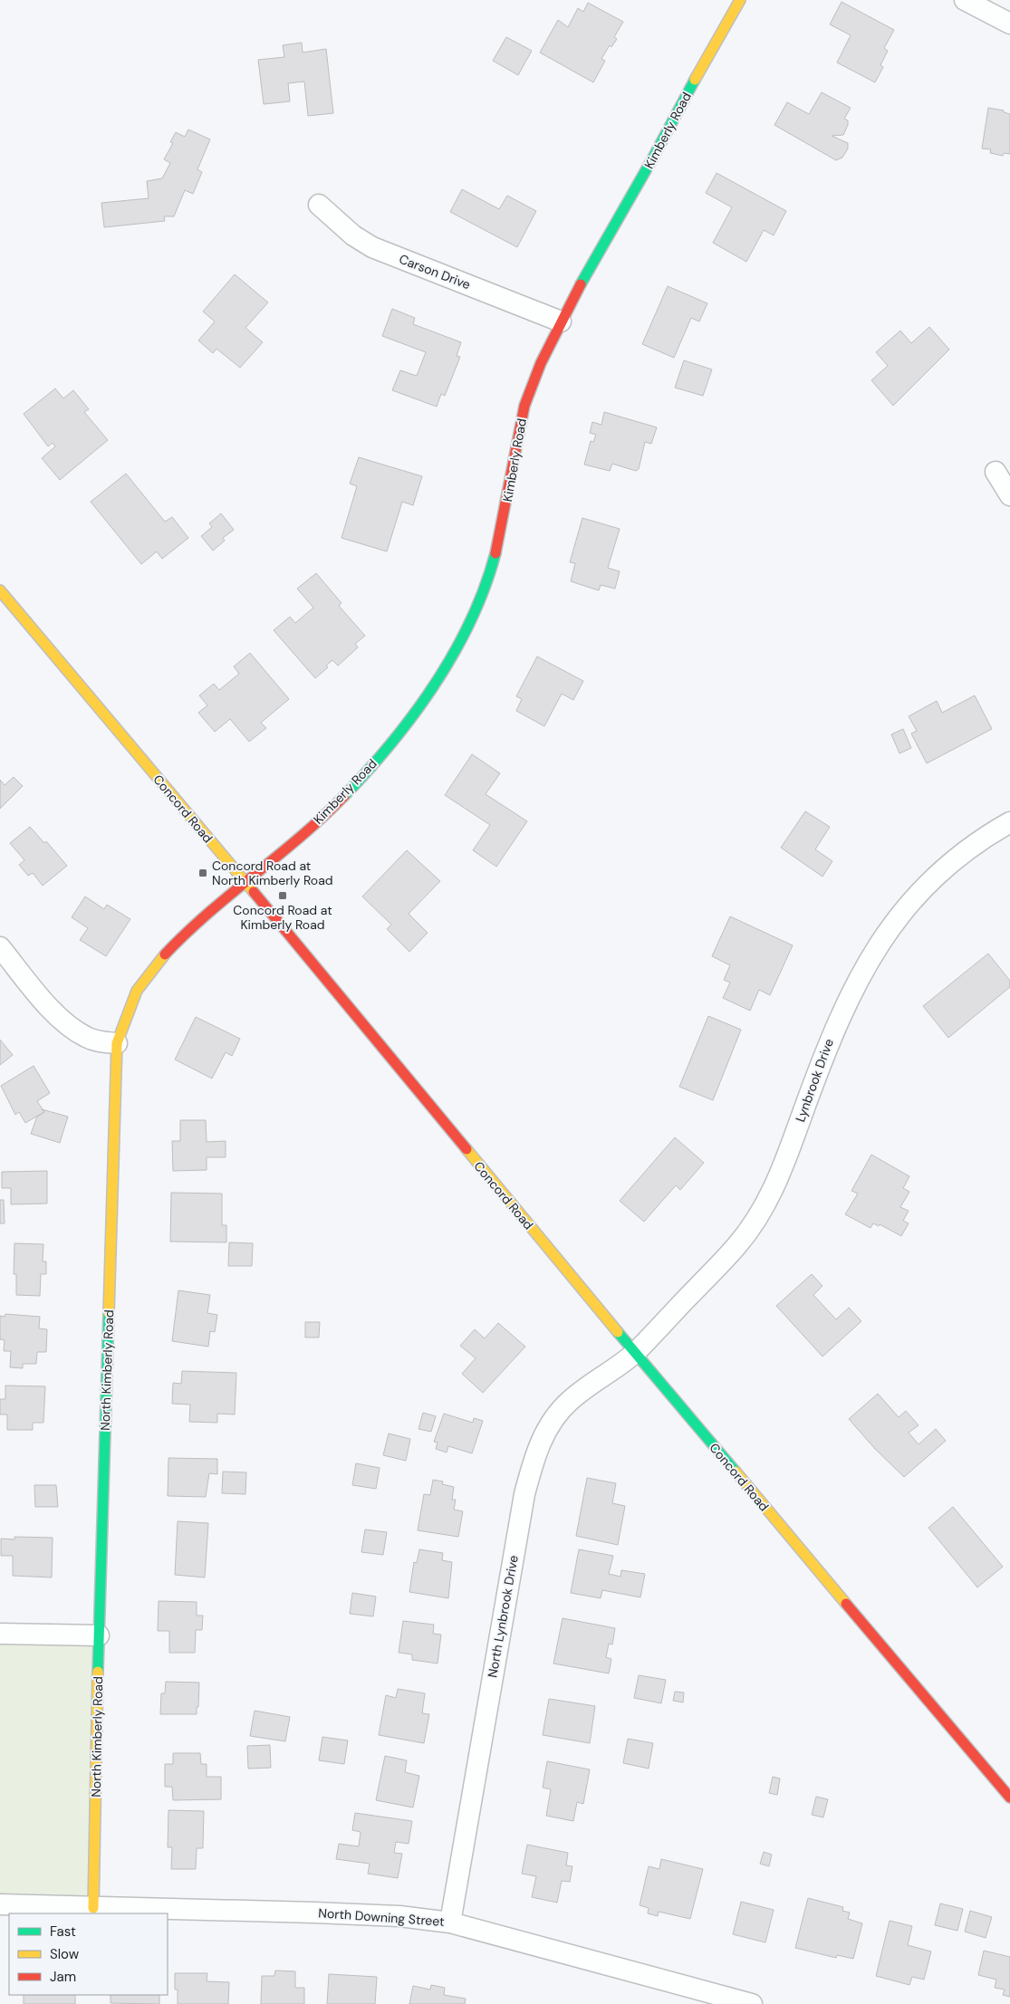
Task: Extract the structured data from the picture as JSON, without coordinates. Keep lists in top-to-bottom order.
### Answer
{
  "streets": {
    "street": [
      "Kimberly Road",
      "Carson Drive",
      "Concord Road",
      "Lynbrook Drive",
      "North Kimberly Road",
      "North Lynbrook Drive",
      "North Downing Street"
    ]
  },
  "crossings": [
    ["Kimberly Road", "Carson Drive"],
    ["Kimberly Road", "Concord Road"],
    ["Kimberly Road", "North Kimberly Road"],
    ["Concord Road", "Lynbrook Drive"],
    ["Concord Road", "North Kimberly Road"],
    ["Concord Road", "North Lynbrook Drive"],
    ["Lynbrook Drive", "North Lynbrook Drive"],
    ["North Kimberly Road", "North Downing Street"],
    ["North Lynbrook Drive", "North Downing Street"]
  ],
  "places": {
    "transit": ["Concord Road at North Kimberly Road", "Concord Road at Kimberly Road"]
  },
  "legend": ["Fast", "Slow", "Jam"]
}
